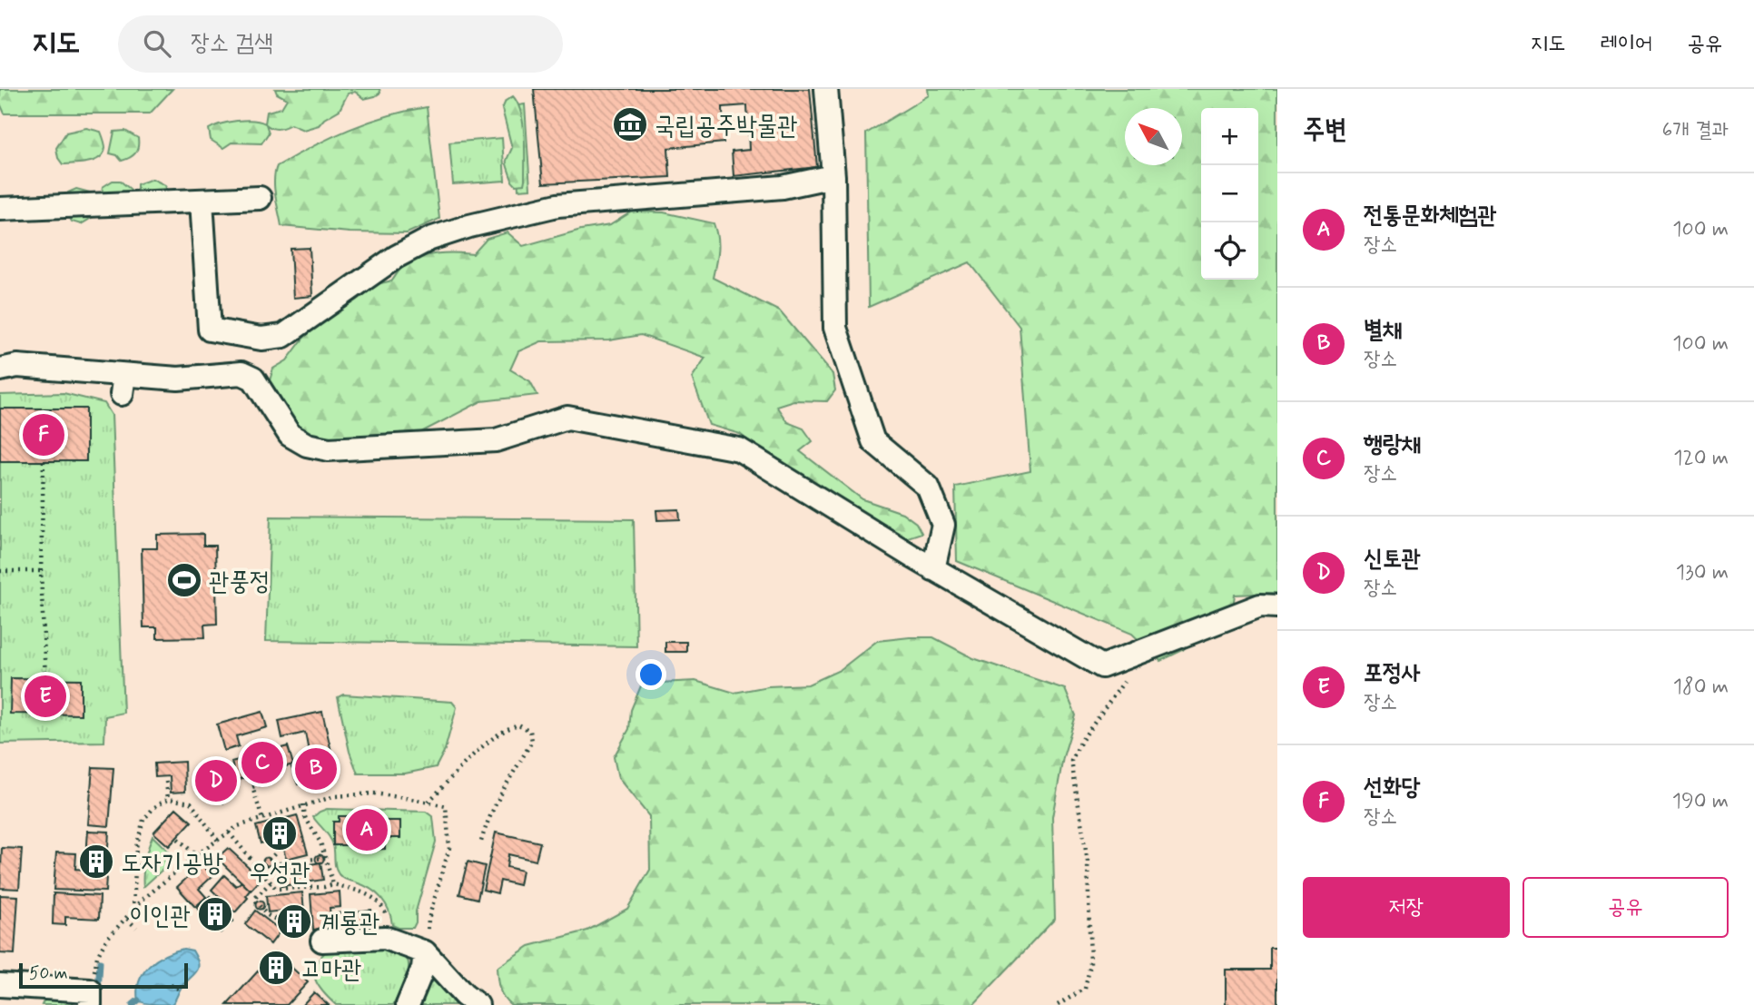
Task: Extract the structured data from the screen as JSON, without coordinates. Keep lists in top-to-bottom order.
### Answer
{
  "places": {
    "museum": ["국립공주박물관"],
    "sports": ["관풍정"],
    "building": [
      "우성관",
      "도자기공방",
      "이인관",
      "계룡관",
      "고마관"
    ]
  },
  "scale_bar": "50 m",
  "north": "top left",
  "page": {
    "header": "지도",
    "search": "장소 검색",
    "nav": ["지도", "레이어", "공유"],
    "heading": ["주변", "6개 결과"],
    "map_buttons": ["+", "−"],
    "list": [
      {
        "mark": "A",
        "name": "전통문화체험관",
        "note": "장소",
        "value": "100 m"
      },
      {
        "mark": "B",
        "name": "별채",
        "note": "장소",
        "value": "100 m"
      },
      {
        "mark": "C",
        "name": "행랑채",
        "note": "장소",
        "value": "120 m"
      },
      {
        "mark": "D",
        "name": "신토관",
        "note": "장소",
        "value": "130 m"
      },
      {
        "mark": "E",
        "name": "포정사",
        "note": "장소",
        "value": "180 m"
      },
      {
        "mark": "F",
        "name": "선화당",
        "note": "장소",
        "value": "190 m"
      }
    ],
    "pins": [
      "F",
      "E",
      "C",
      "B",
      "D",
      "A"
    ],
    "buttons": ["저장", "공유"],
    "scale": "50 m"
  }
}
